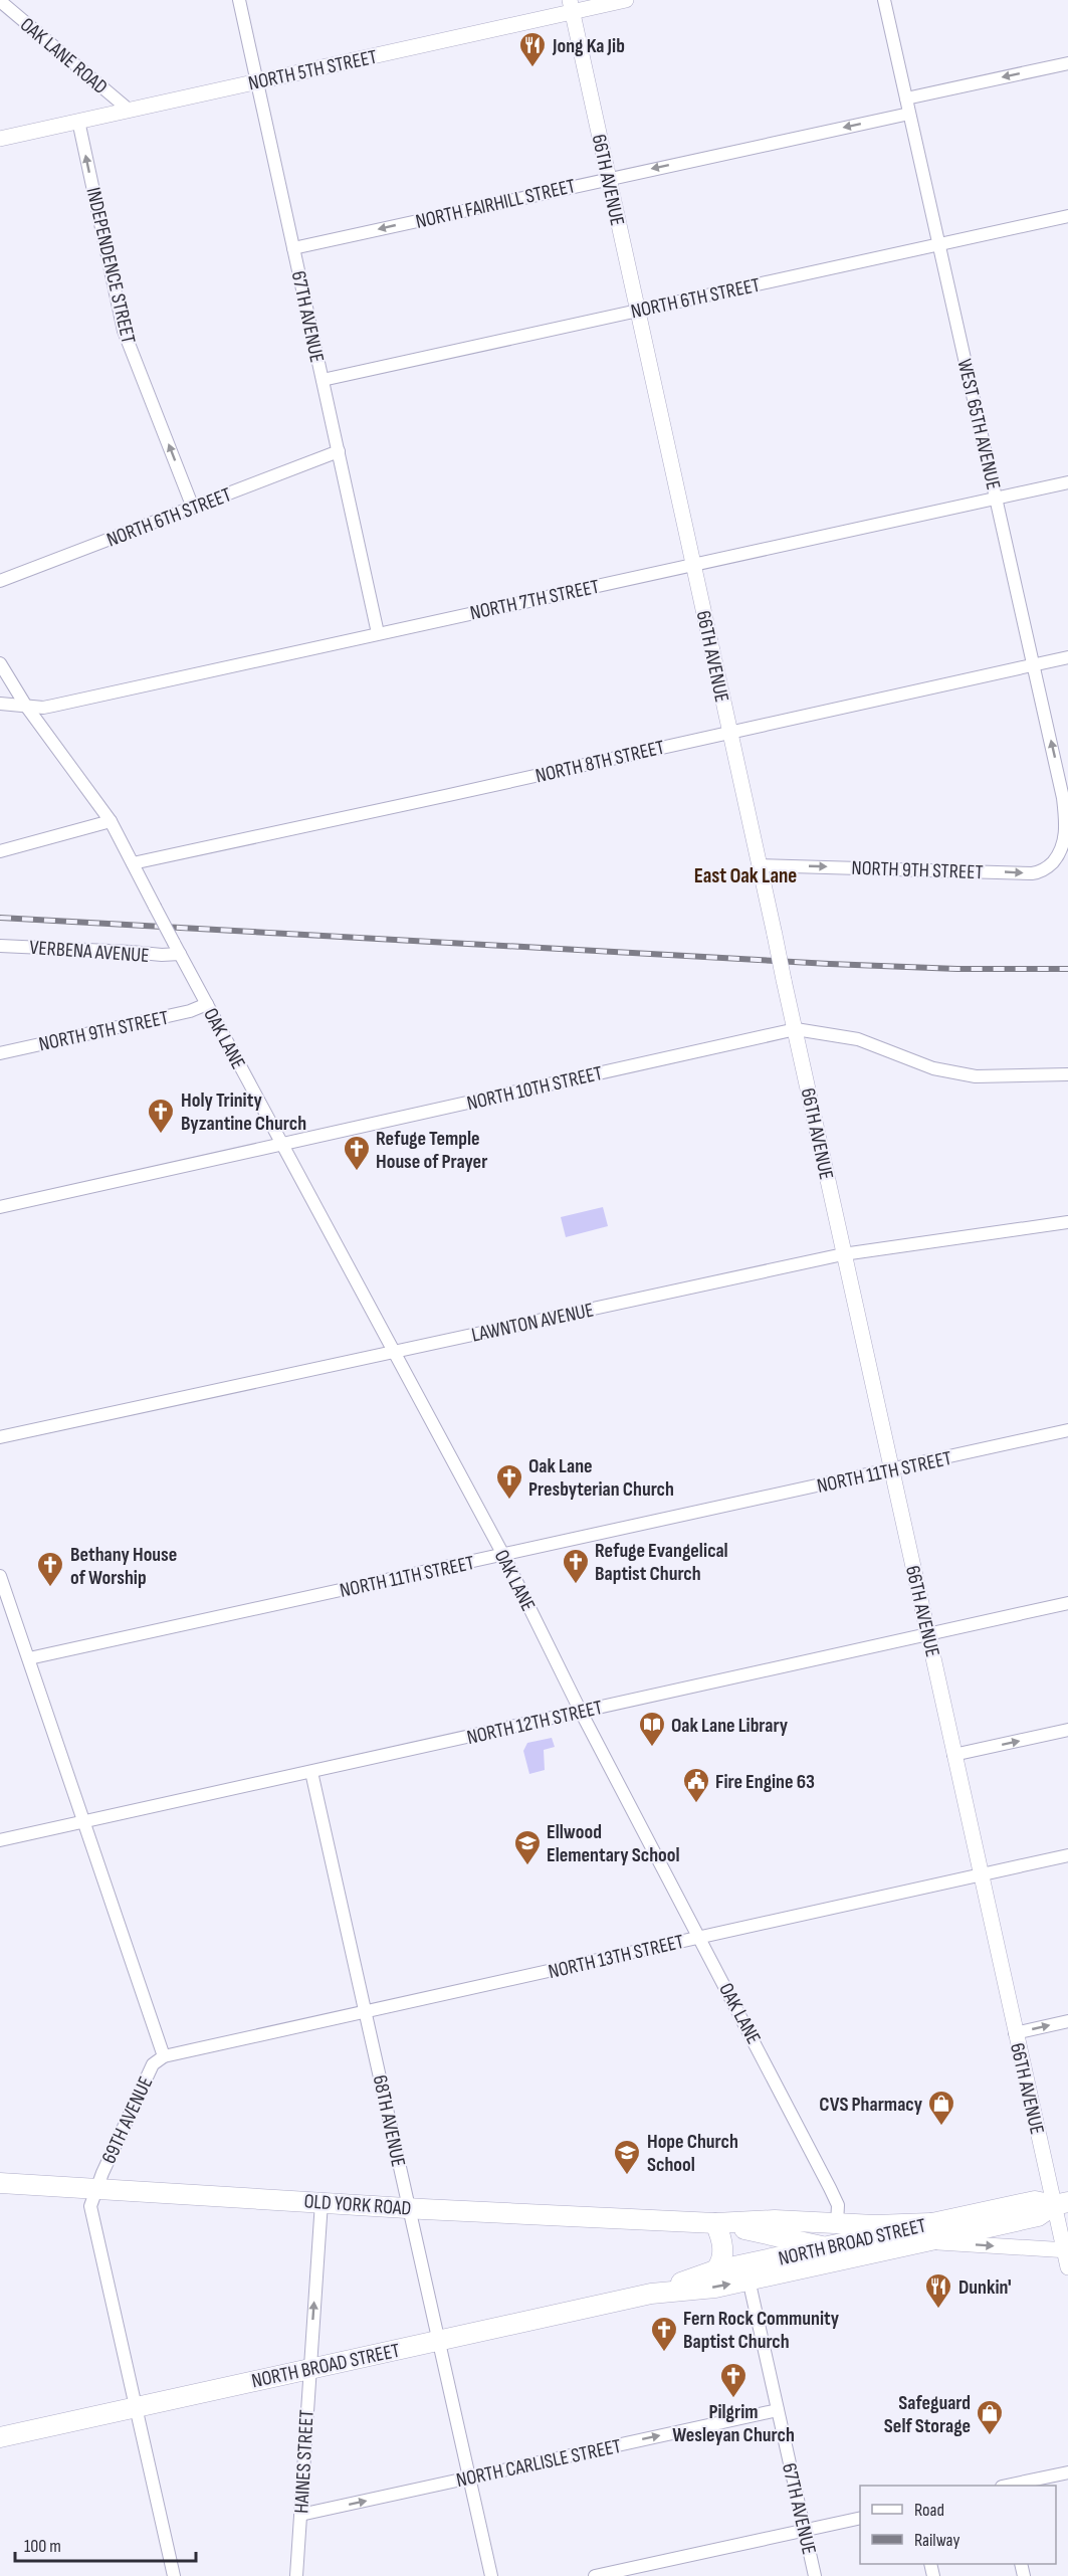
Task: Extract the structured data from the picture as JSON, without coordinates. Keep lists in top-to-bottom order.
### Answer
{
  "streets": {
    "main road": ["OLD YORK ROAD", "NORTH BROAD STREET"],
    "street": [
      "OAK LANE ROAD",
      "NORTH 5TH STREET",
      "66TH AVENUE",
      "NORTH FAIRHILL STREET",
      "INDEPENDENCE STREET",
      "NORTH 6TH STREET",
      "67TH AVENUE",
      "WEST 65TH AVENUE",
      "NORTH 7TH STREET",
      "NORTH 8TH STREET",
      "NORTH 9TH STREET",
      "VERBENA AVENUE",
      "OAK LANE",
      "NORTH 10TH STREET",
      "LAWNTON AVENUE",
      "NORTH 11TH STREET",
      "NORTH 12TH STREET",
      "NORTH 13TH STREET",
      "69TH AVENUE",
      "68TH AVENUE",
      "HAINES STREET",
      "NORTH CARLISLE STREET"
    ]
  },
  "crossings": [
    ["OAK LANE ROAD", "NORTH 5TH STREET"],
    ["NORTH 5TH STREET", "66TH AVENUE"],
    ["NORTH 5TH STREET", "INDEPENDENCE STREET"],
    ["NORTH 5TH STREET", "67TH AVENUE"],
    ["66TH AVENUE", "NORTH FAIRHILL STREET"],
    ["66TH AVENUE", "NORTH 6TH STREET"],
    ["66TH AVENUE", "NORTH 7TH STREET"],
    ["66TH AVENUE", "NORTH 8TH STREET"],
    ["66TH AVENUE", "NORTH 9TH STREET"],
    ["66TH AVENUE", "NORTH 10TH STREET"],
    ["66TH AVENUE", "LAWNTON AVENUE"],
    ["66TH AVENUE", "NORTH 11TH STREET"],
    ["66TH AVENUE", "NORTH 12TH STREET"],
    ["66TH AVENUE", "NORTH 13TH STREET"],
    ["66TH AVENUE", "OLD YORK ROAD"],
    ["66TH AVENUE", "NORTH BROAD STREET"],
    ["NORTH FAIRHILL STREET", "67TH AVENUE"],
    ["NORTH FAIRHILL STREET", "WEST 65TH AVENUE"],
    ["INDEPENDENCE STREET", "NORTH 6TH STREET"],
    ["NORTH 6TH STREET", "67TH AVENUE"],
    ["NORTH 6TH STREET", "WEST 65TH AVENUE"],
    ["67TH AVENUE", "NORTH 7TH STREET"],
    ["67TH AVENUE", "NORTH BROAD STREET"],
    ["67TH AVENUE", "NORTH CARLISLE STREET"],
    ["WEST 65TH AVENUE", "NORTH 7TH STREET"],
    ["WEST 65TH AVENUE", "NORTH 8TH STREET"],
    ["WEST 65TH AVENUE", "NORTH 9TH STREET"],
    ["NORTH 8TH STREET", "OAK LANE"],
    ["NORTH 9TH STREET", "OAK LANE"],
    ["VERBENA AVENUE", "OAK LANE"],
    ["OAK LANE", "NORTH 10TH STREET"],
    ["OAK LANE", "LAWNTON AVENUE"],
    ["OAK LANE", "NORTH 11TH STREET"],
    ["OAK LANE", "NORTH 12TH STREET"],
    ["OAK LANE", "NORTH 13TH STREET"],
    ["OAK LANE", "OLD YORK ROAD"],
    ["NORTH 11TH STREET", "69TH AVENUE"],
    ["NORTH 12TH STREET", "69TH AVENUE"],
    ["NORTH 12TH STREET", "68TH AVENUE"],
    ["NORTH 13TH STREET", "69TH AVENUE"],
    ["NORTH 13TH STREET", "68TH AVENUE"],
    ["69TH AVENUE", "OLD YORK ROAD"],
    ["69TH AVENUE", "NORTH BROAD STREET"],
    ["68TH AVENUE", "OLD YORK ROAD"],
    ["68TH AVENUE", "NORTH BROAD STREET"],
    ["68TH AVENUE", "NORTH CARLISLE STREET"],
    ["OLD YORK ROAD", "NORTH BROAD STREET"],
    ["OLD YORK ROAD", "HAINES STREET"],
    ["NORTH BROAD STREET", "HAINES STREET"],
    ["HAINES STREET", "NORTH CARLISLE STREET"]
  ],
  "one_way": [
    "NORTH FAIRHILL STREET",
    "INDEPENDENCE STREET",
    "NORTH 9TH STREET",
    "HAINES STREET",
    "NORTH CARLISLE STREET"
  ],
  "districts": ["East Oak Lane"],
  "places": {
    "restaurant": ["Jong Ka Jib", "Dunkin'"],
    "church": [
      "Holy Trinity Byzantine Church",
      "Refuge Temple House of Prayer",
      "Oak Lane Presbyterian Church",
      "Refuge Evangelical Baptist Church",
      "Bethany House of Worship",
      "Fern Rock Community Baptist Church",
      "Pilgrim Wesleyan Church"
    ],
    "library": ["Oak Lane Library"],
    "public building": ["Fire Engine 63"],
    "school or university": ["Ellwood Elementary School", "Hope Church School"],
    "shop": ["CVS Pharmacy", "Safeguard Self Storage"]
  },
  "legend": ["Road", "Railway"],
  "scale_bar": "100 m"
}
